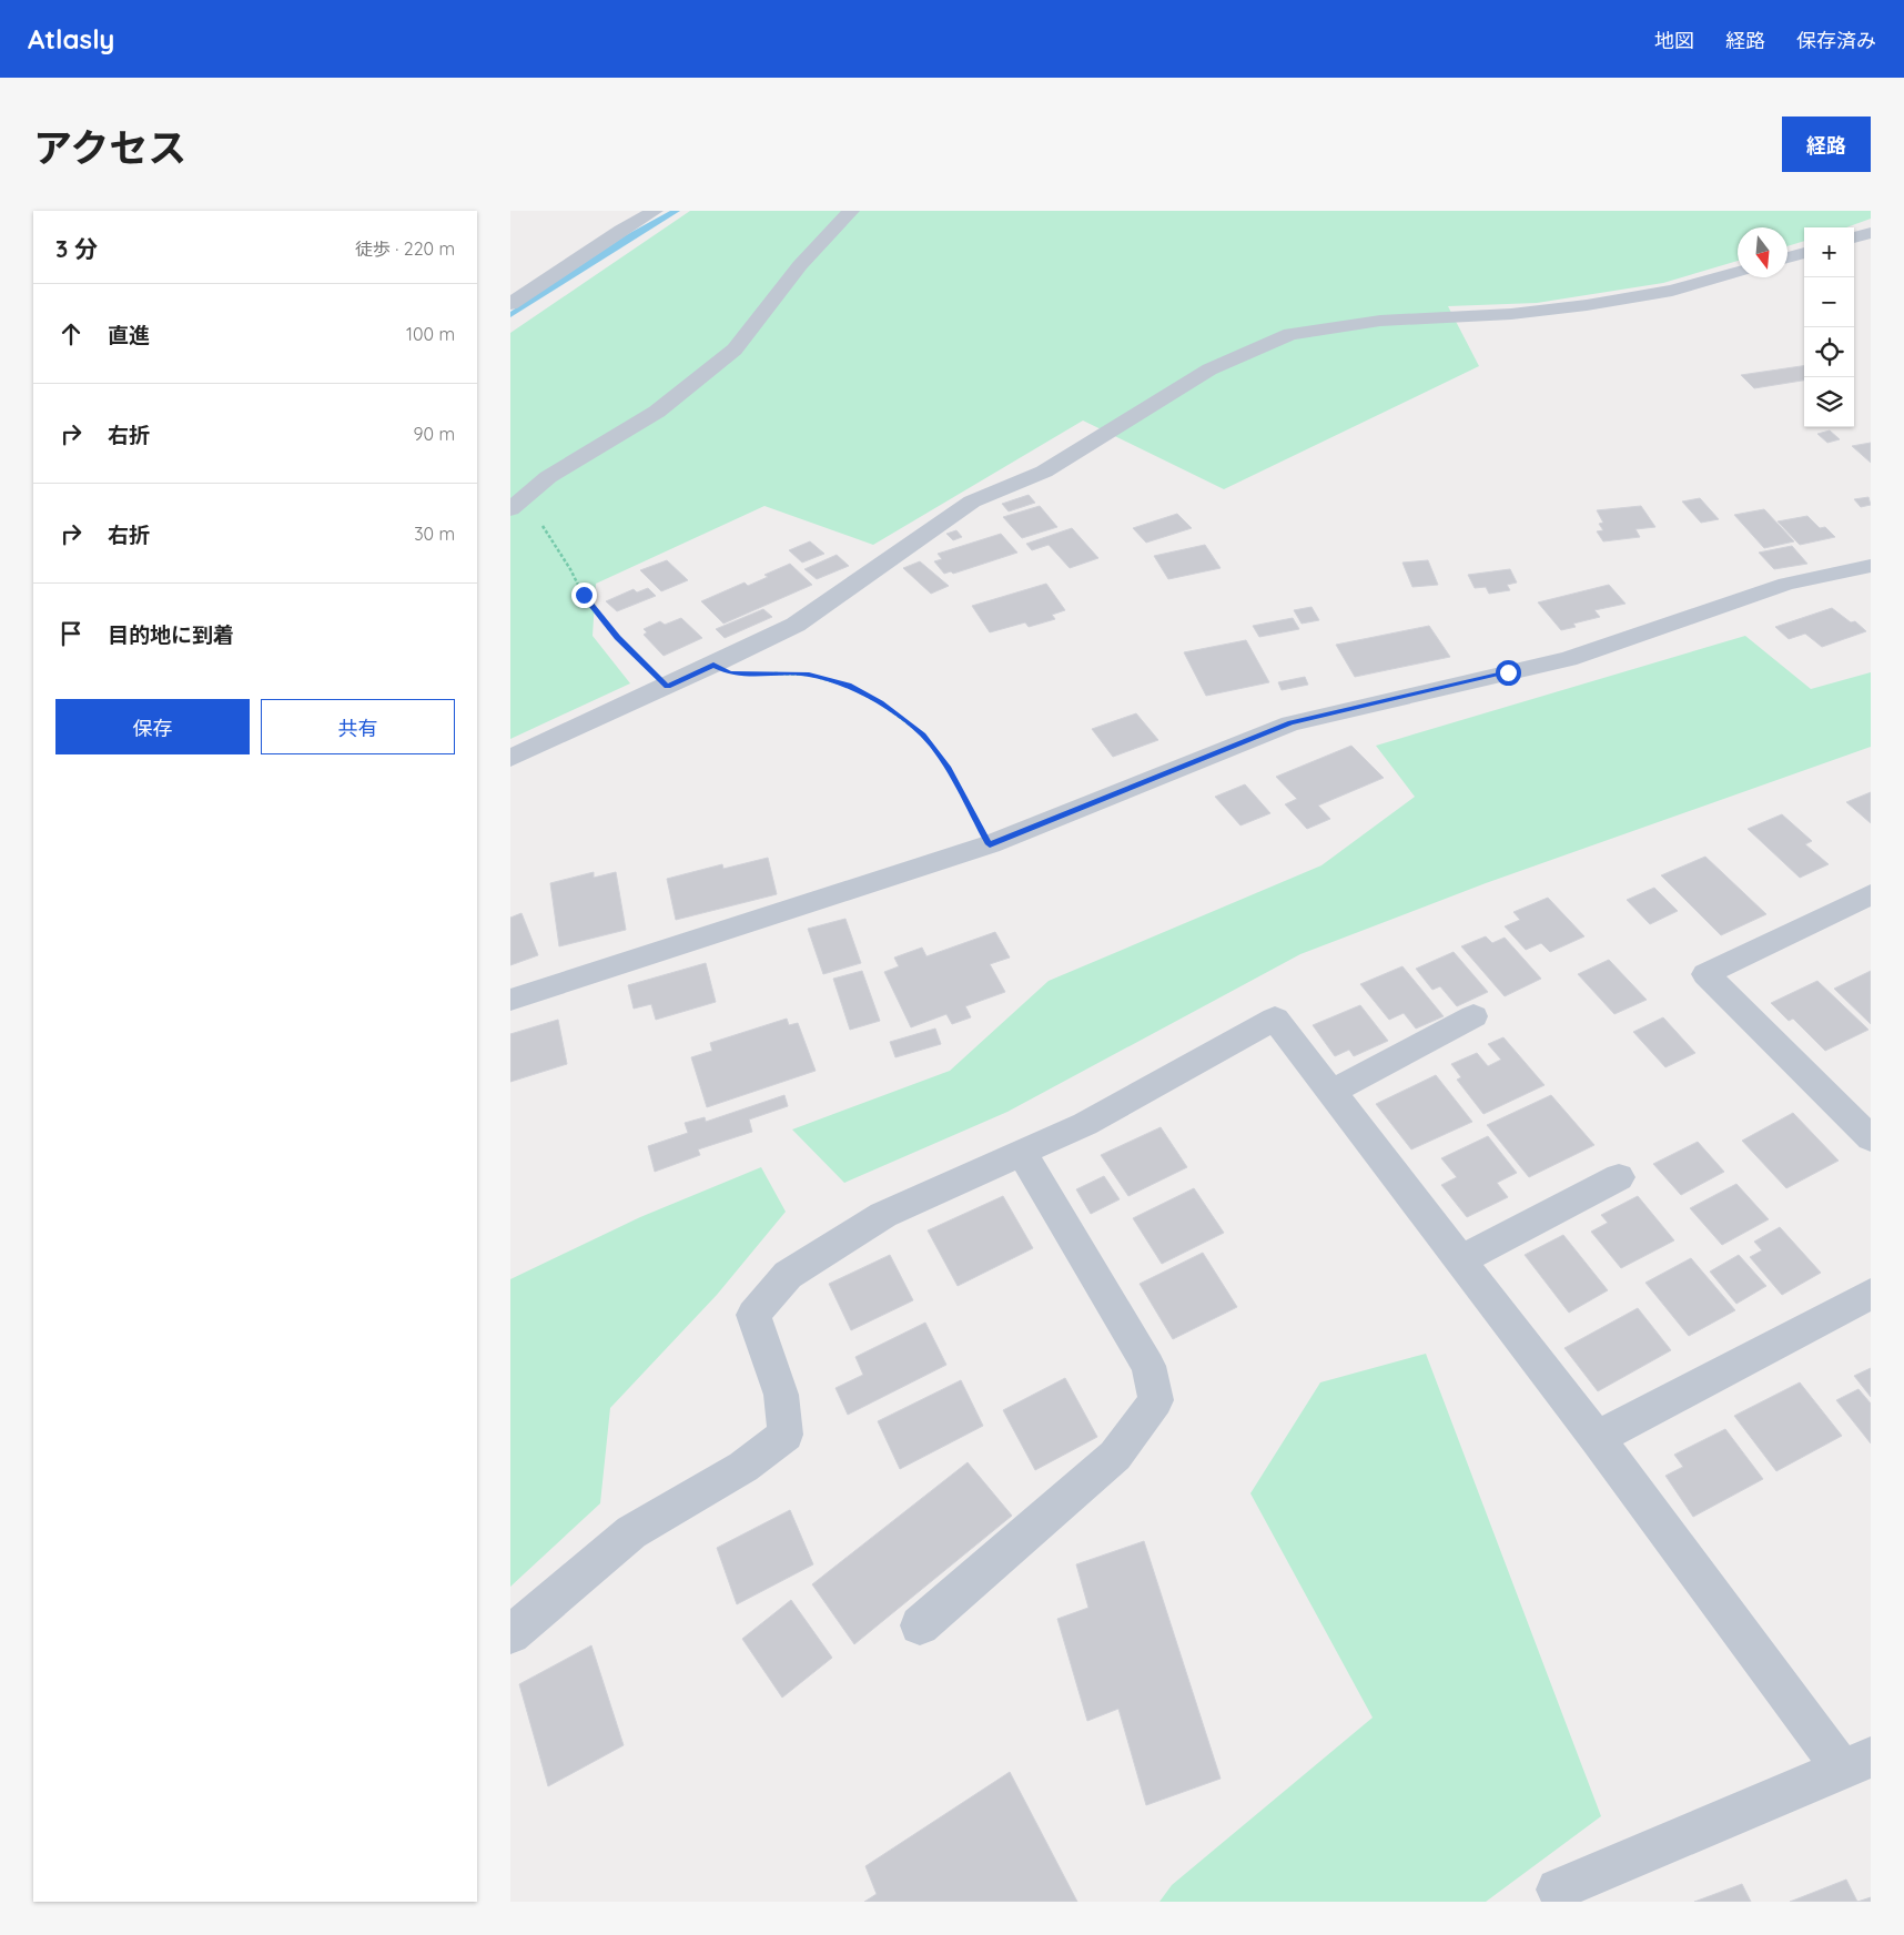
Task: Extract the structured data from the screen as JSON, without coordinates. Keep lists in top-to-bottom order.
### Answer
{
  "north": "bottom",
  "page": {
    "header": "Atlasly",
    "nav": ["地図", "経路", "保存済み"],
    "title": "アクセス",
    "buttons": [
      "経路",
      ["保存", "共有"]
    ],
    "heading": ["3 分", "徒歩 · 220 m"],
    "map_buttons": ["+", "−"],
    "list": [
      ["直進", "100 m"],
      ["右折", "90 m"],
      ["右折", "30 m"],
      "目的地に到着"
    ]
  }
}
